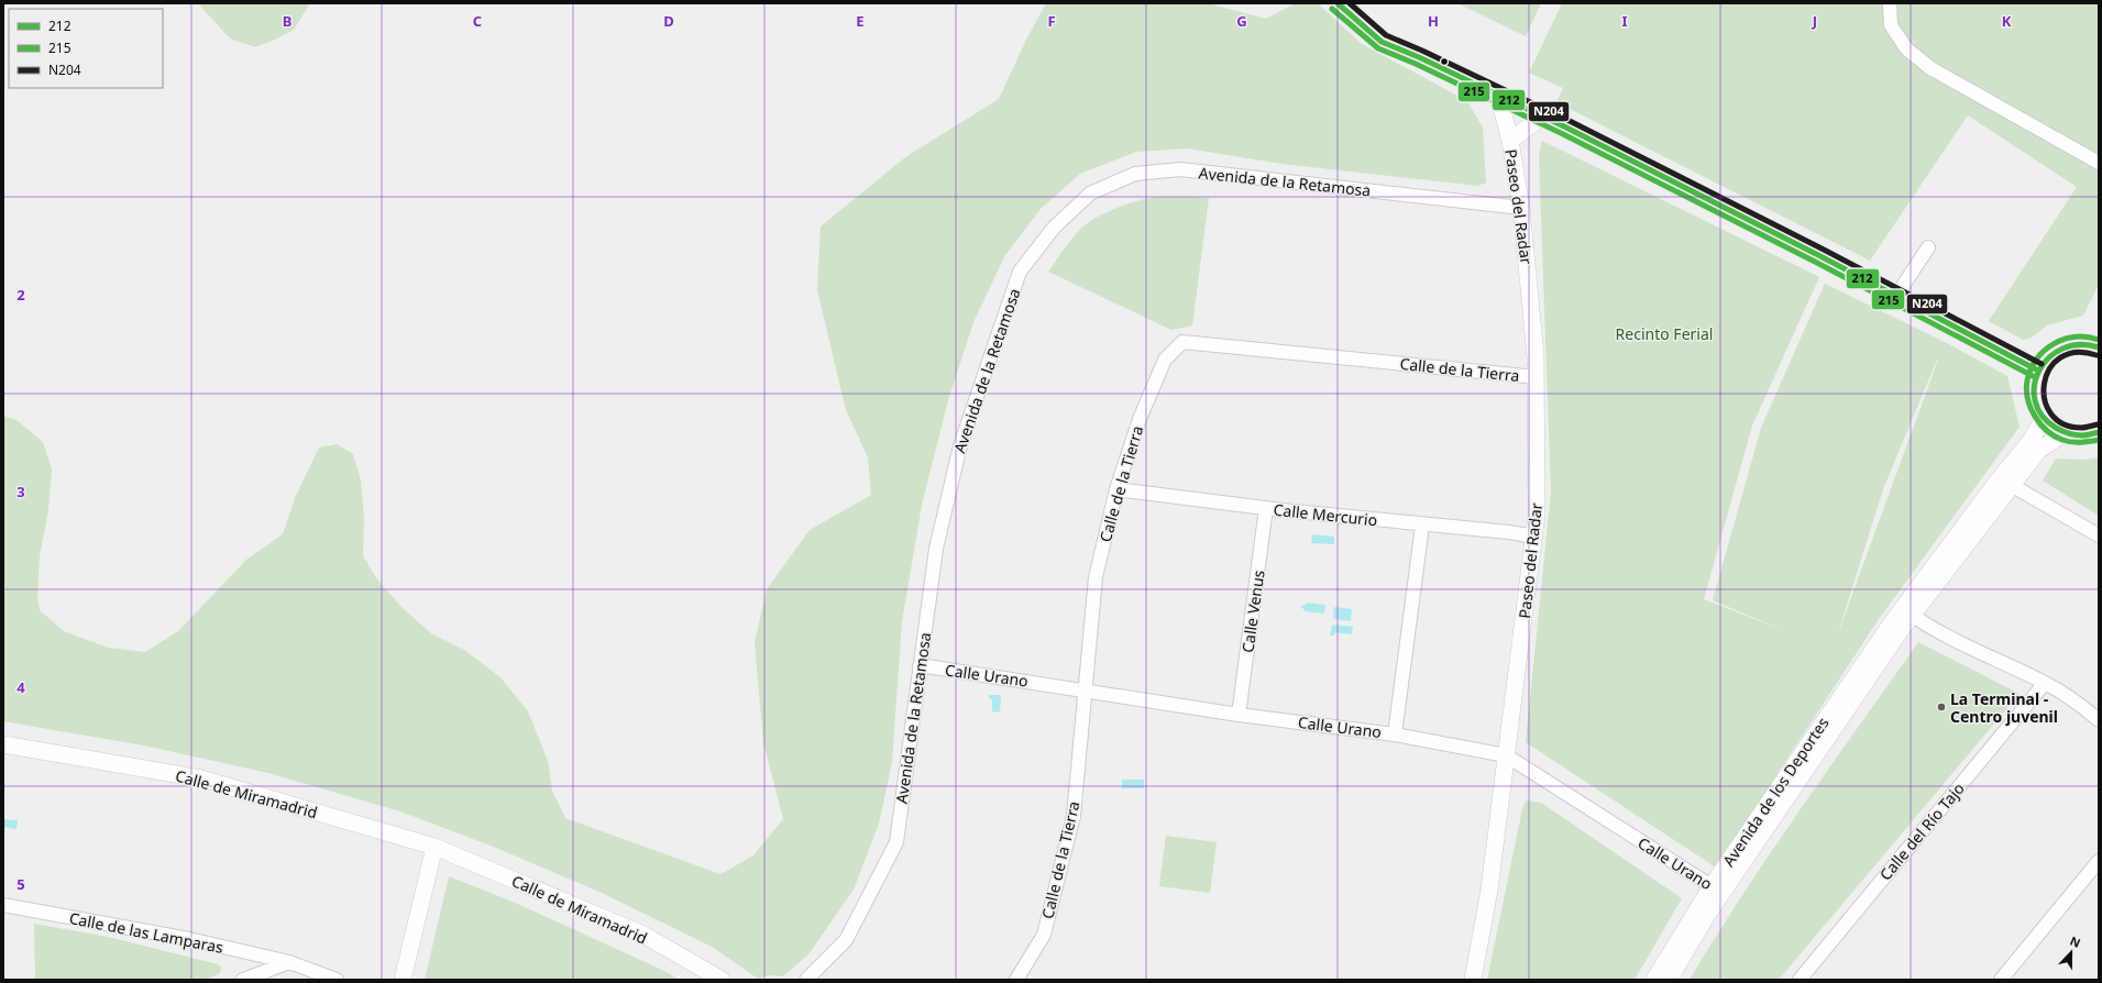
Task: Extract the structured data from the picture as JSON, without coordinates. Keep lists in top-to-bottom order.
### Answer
{
  "streets": {
    "street": [
      "Avenida de la Retamosa",
      "Paseo del Radar",
      "Calle de la Tierra",
      "Calle Mercurio",
      "Calle Venus",
      "Calle Urano",
      "Avenida de los Deportes",
      "Calle de Miramadrid",
      "Calle del Río Tajo",
      "Calle de las Lamparas"
    ]
  },
  "crossings": [
    ["Avenida de la Retamosa", "Paseo del Radar"],
    ["Avenida de la Retamosa", "Calle Urano"],
    ["Paseo del Radar", "Calle de la Tierra"],
    ["Paseo del Radar", "Calle Mercurio"],
    ["Paseo del Radar", "Calle Urano"],
    ["Calle de la Tierra", "Calle Mercurio"],
    ["Calle de la Tierra", "Calle Urano"],
    ["Calle Mercurio", "Calle Venus"],
    ["Calle Venus", "Calle Urano"],
    ["Calle Urano", "Avenida de los Deportes"]
  ],
  "parks": ["Recinto Ferial"],
  "places": ["La Terminal - Centro juvenil"],
  "lines": ["transit line 212", "transit line N204", "transit line 215"],
  "legend": ["212", "215", "N204"],
  "north": "top",
  "grid": {
    "columns": [
      "B",
      "C",
      "D",
      "E",
      "F",
      "G",
      "H",
      "I",
      "J",
      "K"
    ],
    "rows": [
      "2",
      "3",
      "4",
      "5"
    ]
  }
}
